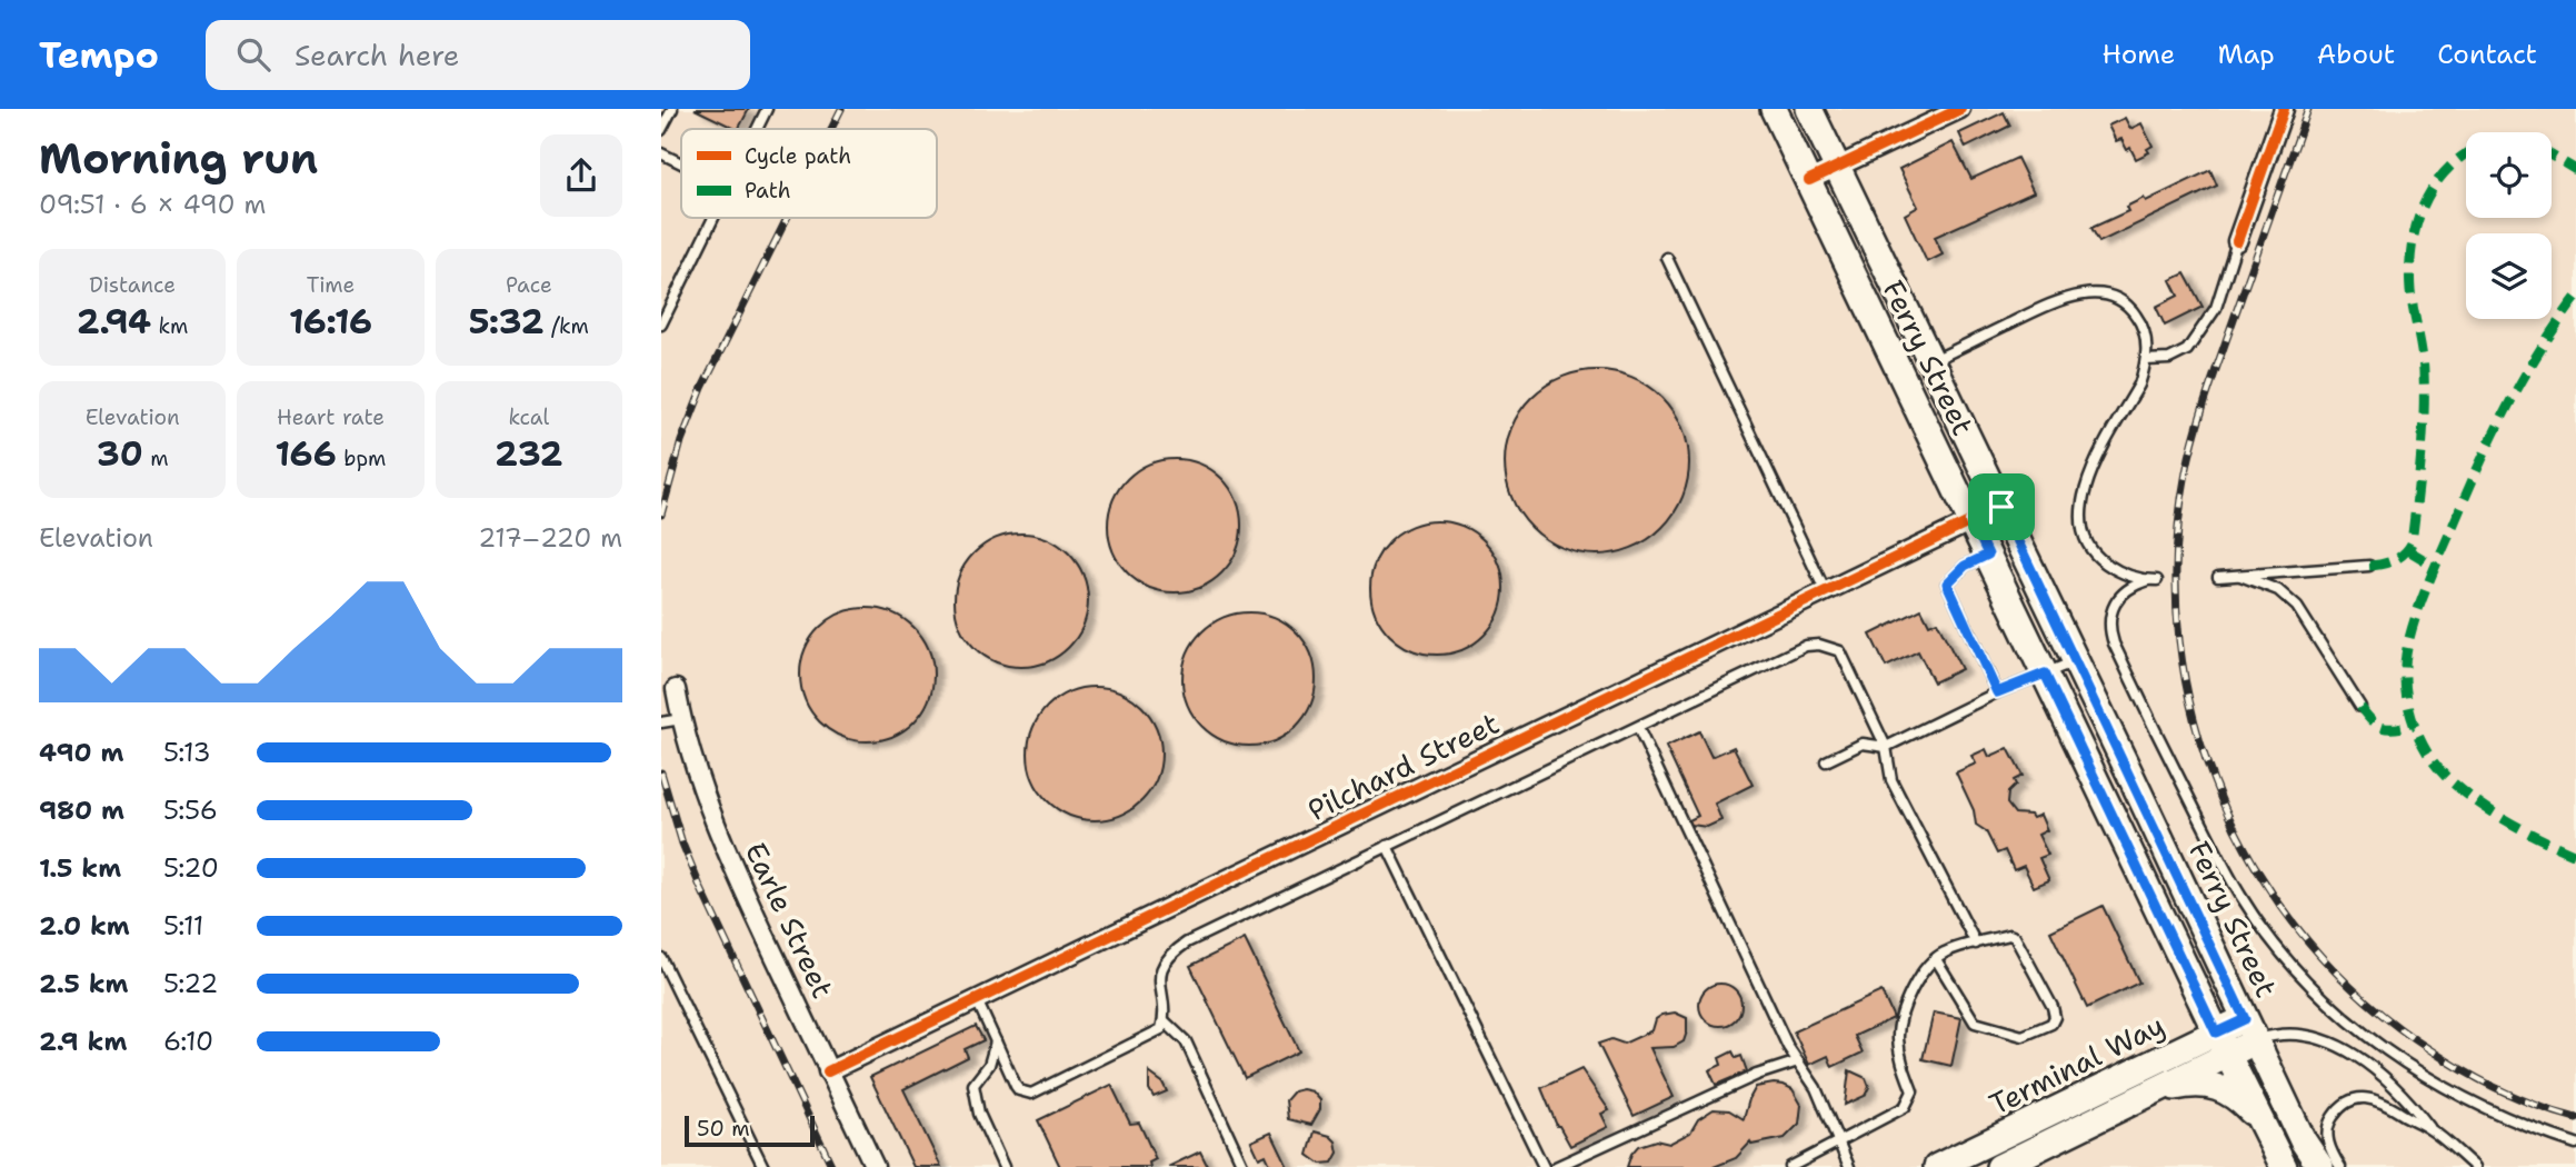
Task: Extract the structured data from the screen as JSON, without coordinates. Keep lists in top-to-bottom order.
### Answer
{
  "streets": {
    "main road": ["Ferry Street", "Terminal Way"],
    "street": ["Pilchard Street", "Earle Street"]
  },
  "crossings": [
    ["Ferry Street", "Pilchard Street"],
    ["Ferry Street", "Terminal Way"],
    ["Pilchard Street", "Earle Street"]
  ],
  "legend": ["Cycle path", "Path"],
  "scale_bar": "50 m",
  "page": {
    "header": "Tempo",
    "search": "Search here",
    "nav": [
      "Home",
      "Map",
      "About",
      "Contact"
    ],
    "heading": ["Morning run", "09:51 · 6 × 490 m"],
    "stats": [
      ["Distance", "2.94 km"],
      ["Time", "16:16"],
      ["Pace", "5:32 /km"],
      ["Elevation", "30 m"],
      ["Heart rate", "166 bpm"],
      ["kcal", "232"]
    ],
    "chart": ["Elevation", "217–220 m"],
    "list": [
      {
        "name": "490 m",
        "note": "5:13"
      },
      {
        "name": "980 m",
        "note": "5:56"
      },
      {
        "name": "1.5 km",
        "note": "5:20"
      },
      {
        "name": "2.0 km",
        "note": "5:11"
      },
      {
        "name": "2.5 km",
        "note": "5:22"
      },
      {
        "name": "2.9 km",
        "note": "6:10"
      }
    ],
    "scale": "50 m"
  }
}
